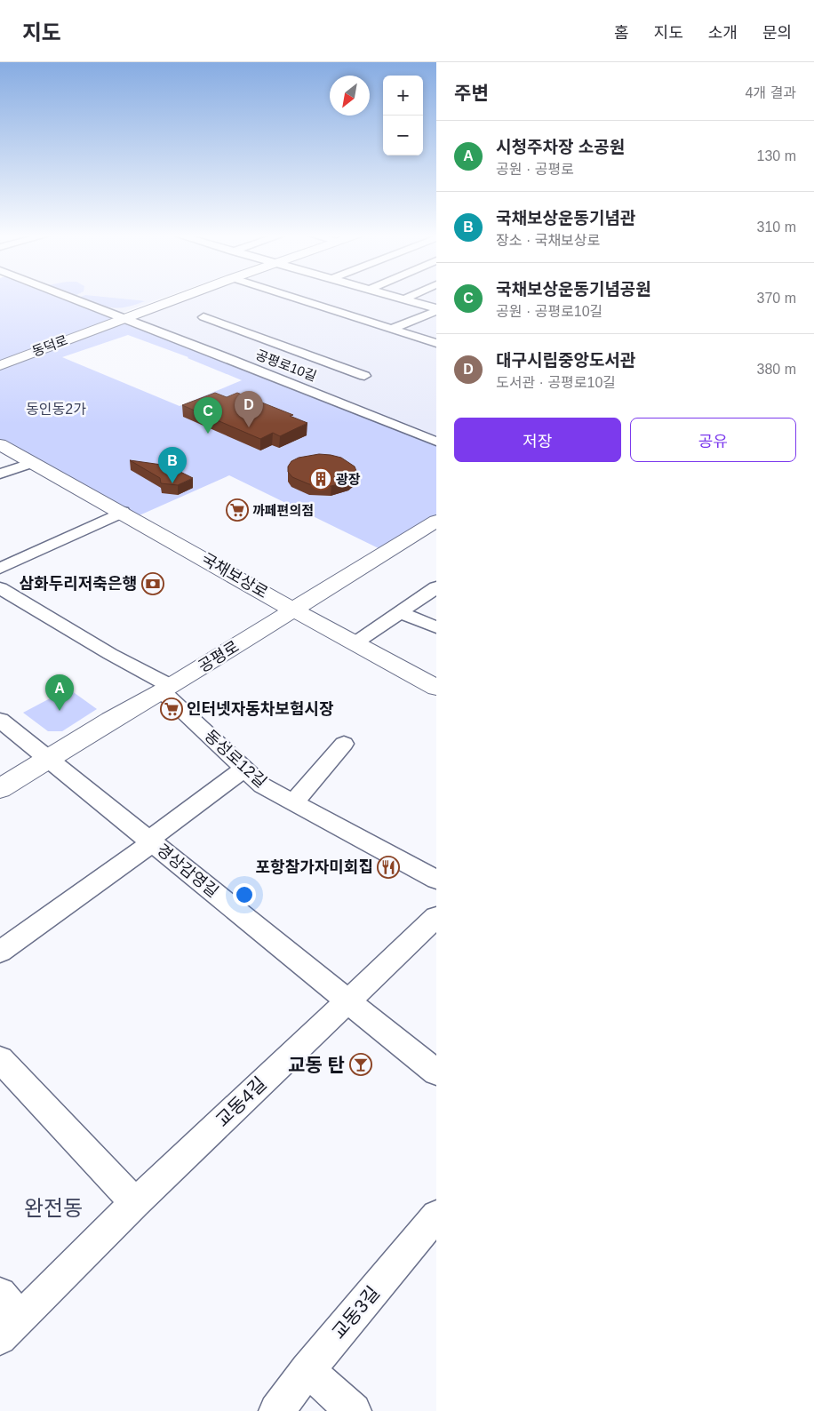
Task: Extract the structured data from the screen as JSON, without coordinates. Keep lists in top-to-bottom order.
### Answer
{
  "streets": {
    "main road": ["동덕로", "국채보상로", "공평로"],
    "street": [
      "공평로10길",
      "동성로12길",
      "경상감영길",
      "교동4길",
      "교동3길"
    ]
  },
  "crossings": [
    ["동덕로", "공평로10길"],
    ["국채보상로", "공평로"],
    ["공평로", "동성로12길"],
    ["공평로", "경상감영길"],
    ["경상감영길", "교동4길"]
  ],
  "districts": ["동인동2가", "완전동"],
  "places": {
    "building": ["광장"],
    "supermarket": ["까페편의점", "인터넷자동차보험시장"],
    "bank": ["삼화두리저축은행"],
    "restaurant": ["포항참가자미회집"],
    "bar": ["교동 탄"]
  },
  "north": "bottom left",
  "page": {
    "header": "지도",
    "nav": [
      "홈",
      "지도",
      "소개",
      "문의"
    ],
    "heading": ["주변", "4개 결과"],
    "map_buttons": ["+", "−"],
    "list": [
      {
        "mark": "A",
        "name": "시청주차장 소공원",
        "note": "공원 · 공평로",
        "value": "130 m"
      },
      {
        "mark": "B",
        "name": "국채보상운동기념관",
        "note": "장소 · 국채보상로",
        "value": "310 m"
      },
      {
        "mark": "C",
        "name": "국채보상운동기념공원",
        "note": "공원 · 공평로10길",
        "value": "370 m"
      },
      {
        "mark": "D",
        "name": "대구시립중앙도서관",
        "note": "도서관 · 공평로10길",
        "value": "380 m"
      }
    ],
    "pins": [
      "D",
      "C",
      "B",
      "A"
    ],
    "buttons": ["저장", "공유"]
  }
}
